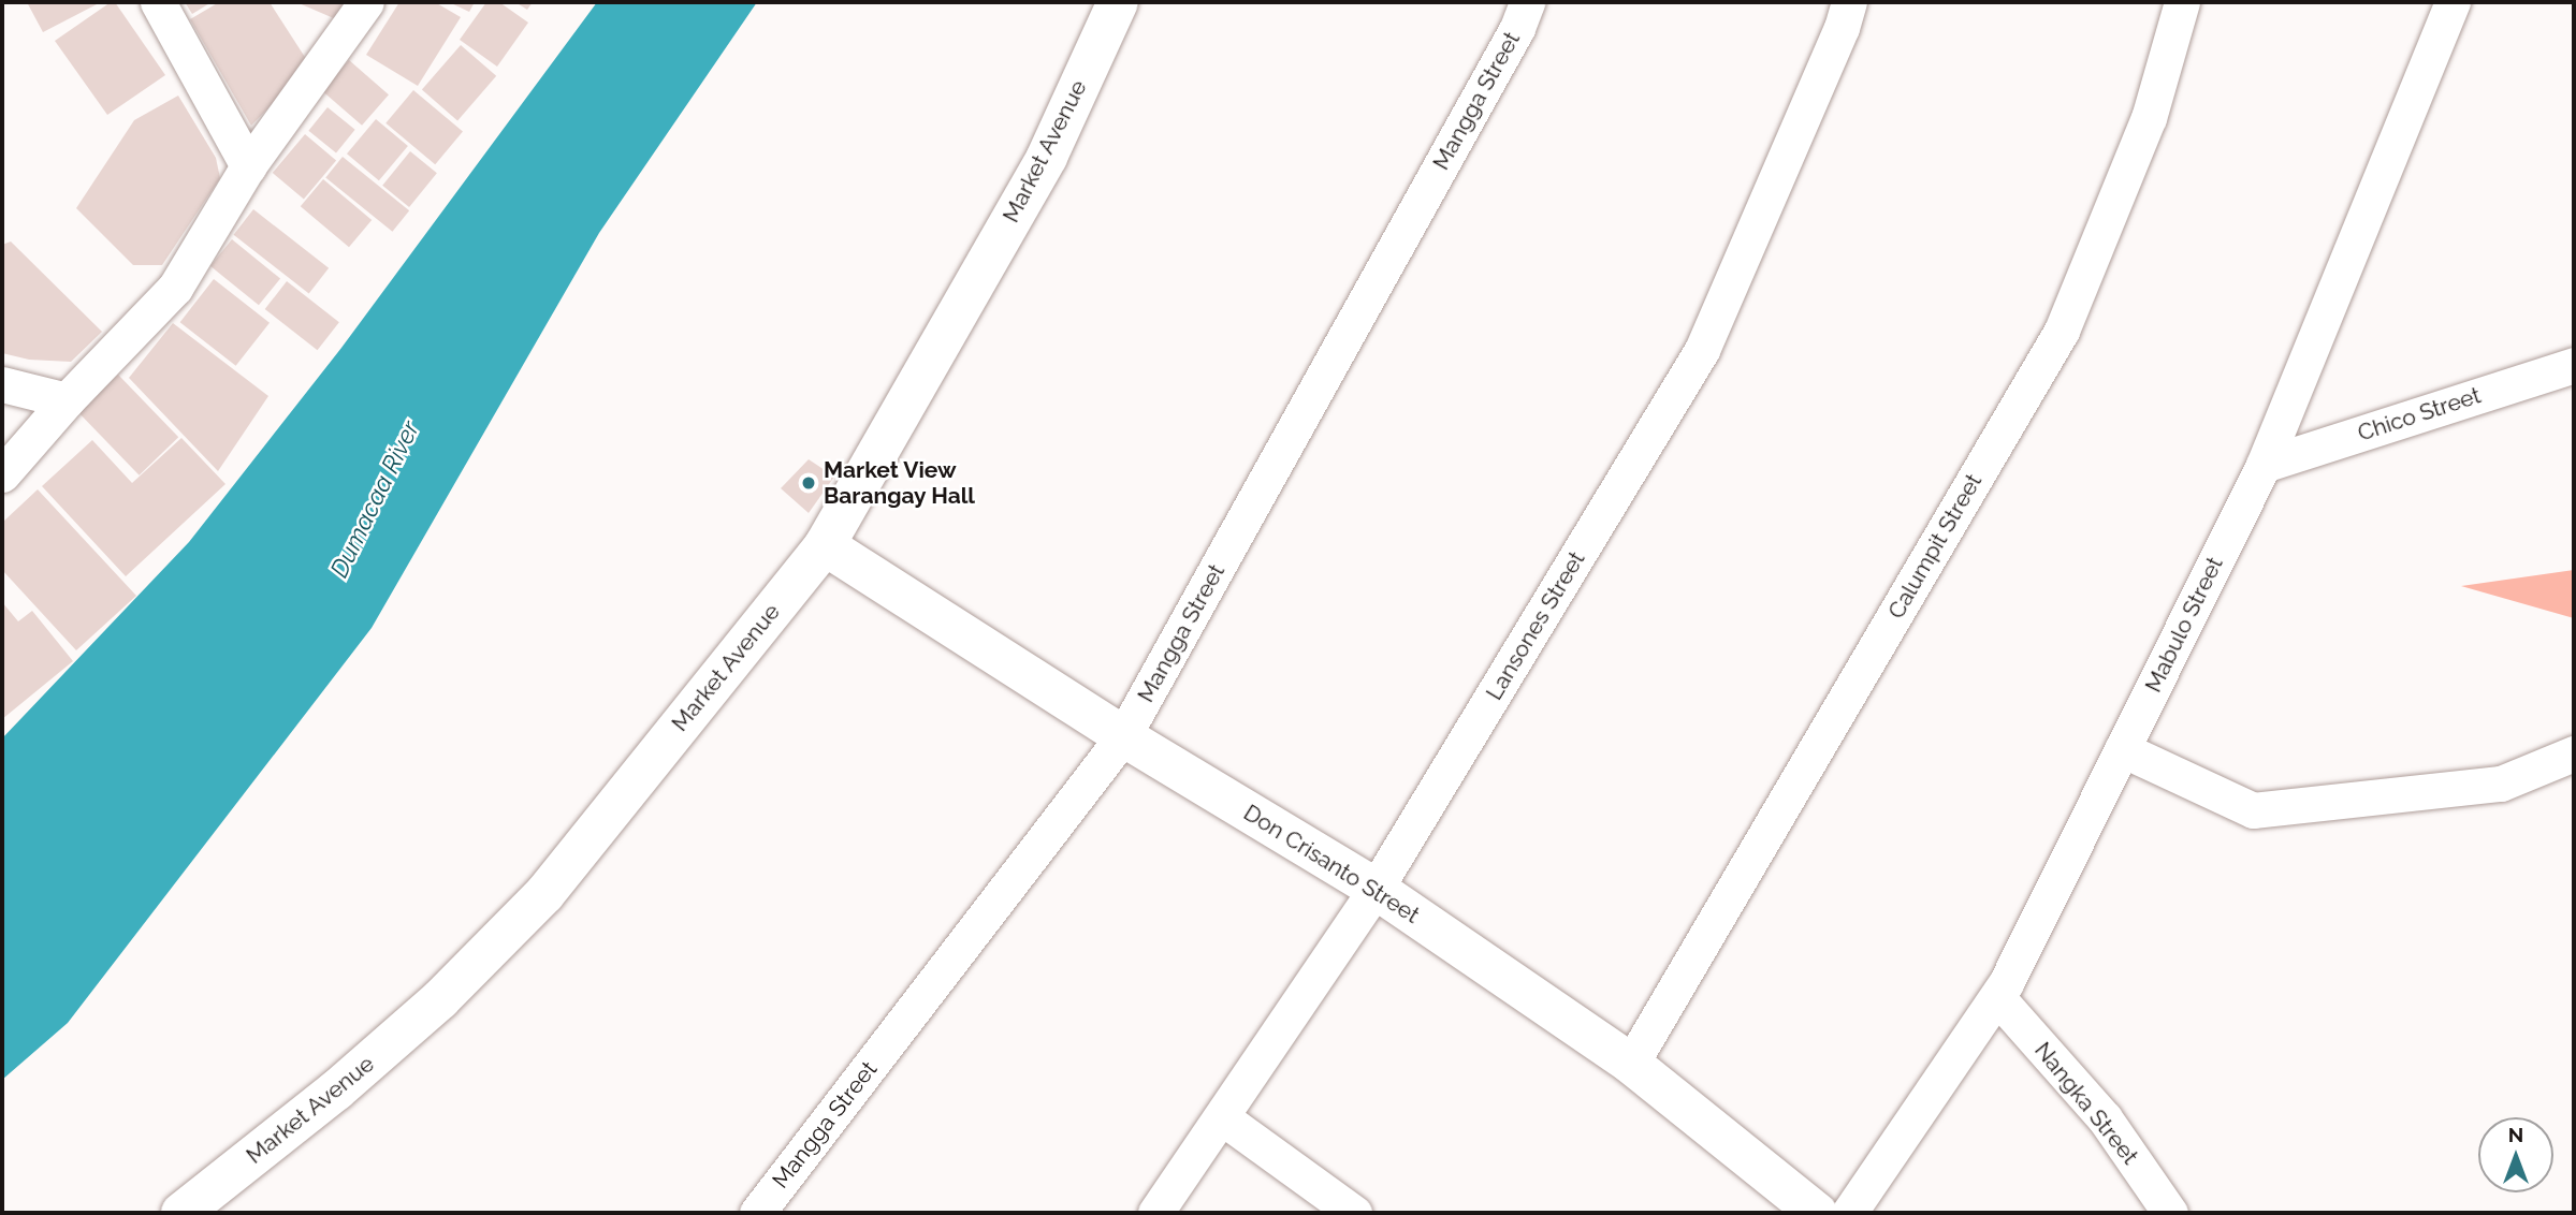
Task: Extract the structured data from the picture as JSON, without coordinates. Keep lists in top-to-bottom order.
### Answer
{
  "streets": {
    "street": [
      "Mangga Street",
      "Market Avenue",
      "Chico Street",
      "Calumpit Street",
      "Mabulo Street",
      "Lansones Street",
      "Don Crisanto Street",
      "Nangka Street"
    ]
  },
  "crossings": [
    ["Mangga Street", "Don Crisanto Street"],
    ["Market Avenue", "Don Crisanto Street"],
    ["Chico Street", "Mabulo Street"],
    ["Calumpit Street", "Don Crisanto Street"],
    ["Mabulo Street", "Nangka Street"],
    ["Lansones Street", "Don Crisanto Street"]
  ],
  "water": ["Dumacaa River"],
  "places": ["Market View Barangay Hall"],
  "north": "top"
}
